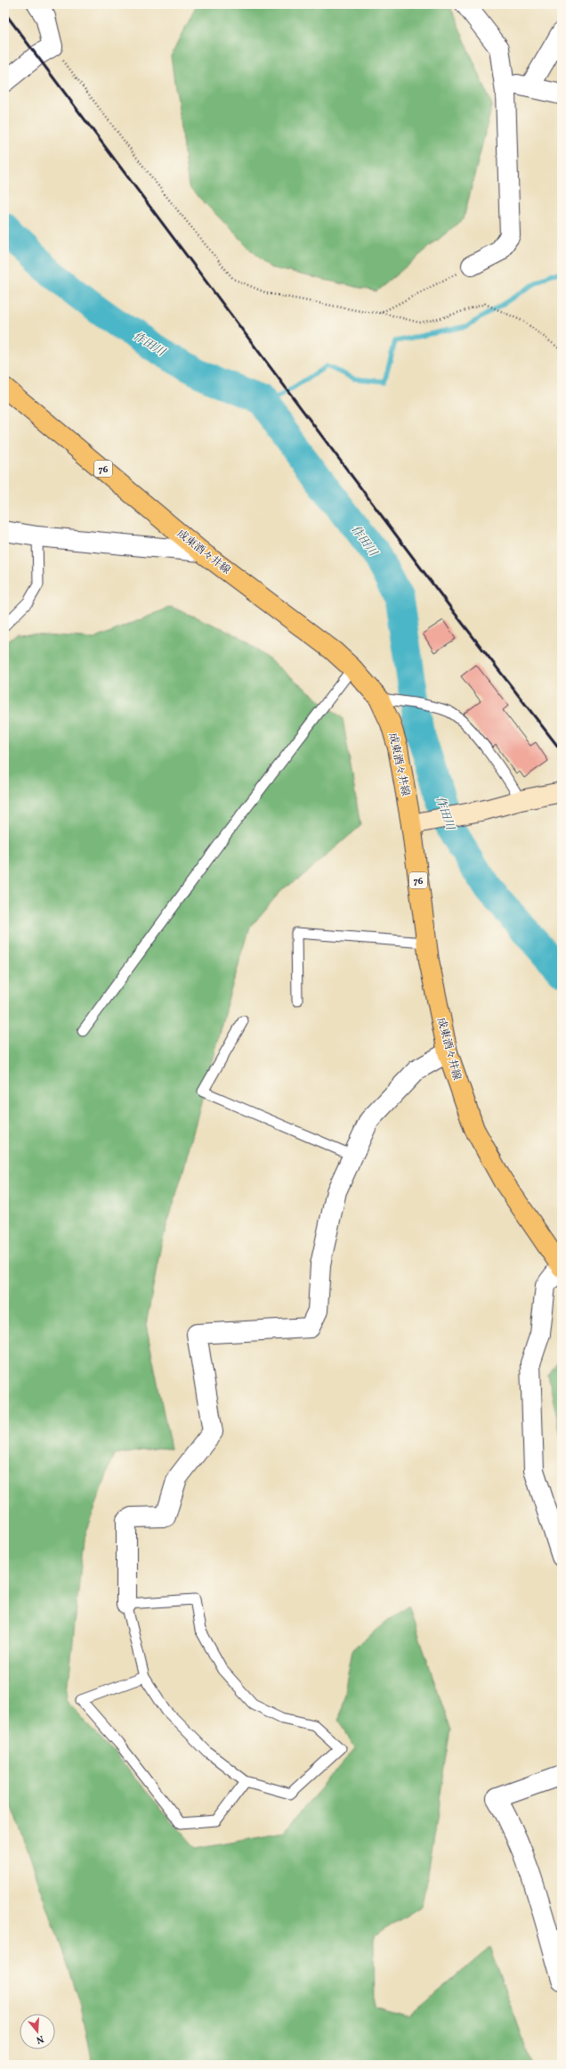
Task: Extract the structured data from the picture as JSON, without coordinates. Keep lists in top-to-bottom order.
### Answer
{
  "streets": {
    "main road": ["76", "成東酒々井線"]
  },
  "water": ["作田川"],
  "north": "bottom"
}
